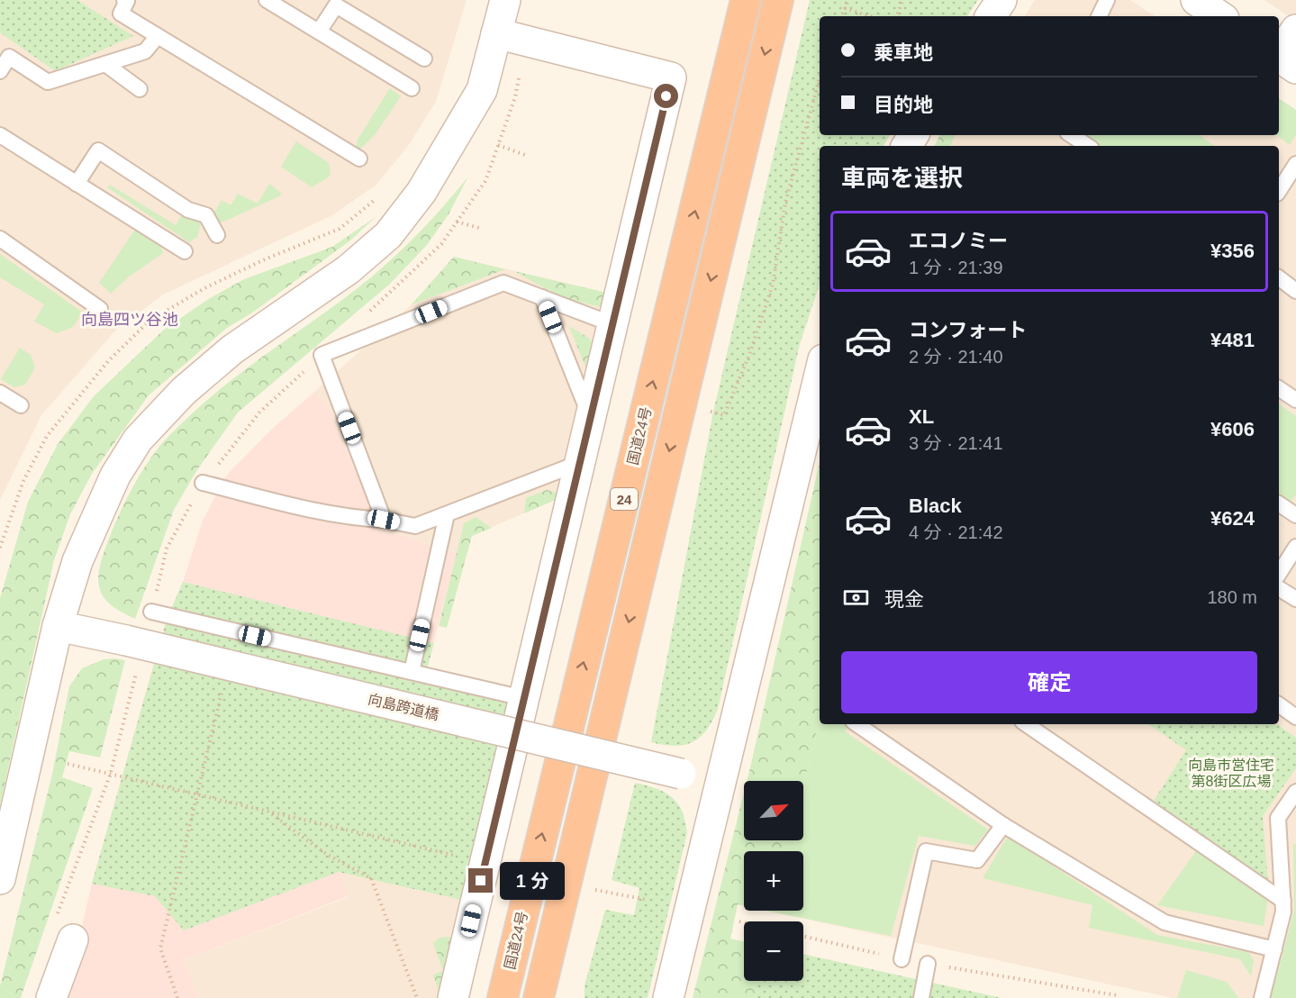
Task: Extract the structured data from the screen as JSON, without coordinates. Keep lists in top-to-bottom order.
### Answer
{
  "streets": {
    "highway": ["国道24号", "24"],
    "street": ["向島跨道橋"]
  },
  "crossings": [
    ["国道24号", "24"]
  ],
  "districts": ["向島四ツ谷池"],
  "parks": ["向島市営住宅 第8街区広場"],
  "north": "top right",
  "page": {
    "banner": ["乗車地", "目的地"],
    "heading": "車両を選択",
    "list": [
      {
        "name": "エコノミー",
        "note": "1 分 · 21:39",
        "value": "¥356"
      },
      {
        "name": "コンフォート",
        "note": "2 分 · 21:40",
        "value": "¥481"
      },
      {
        "name": "XL",
        "note": "3 分 · 21:41",
        "value": "¥606"
      },
      {
        "name": "Black",
        "note": "4 分 · 21:42",
        "value": "¥624"
      }
    ],
    "pay": ["現金", "180 m"],
    "buttons": "確定",
    "map_buttons": ["+", "−"],
    "bubble": "1 分"
  }
}
